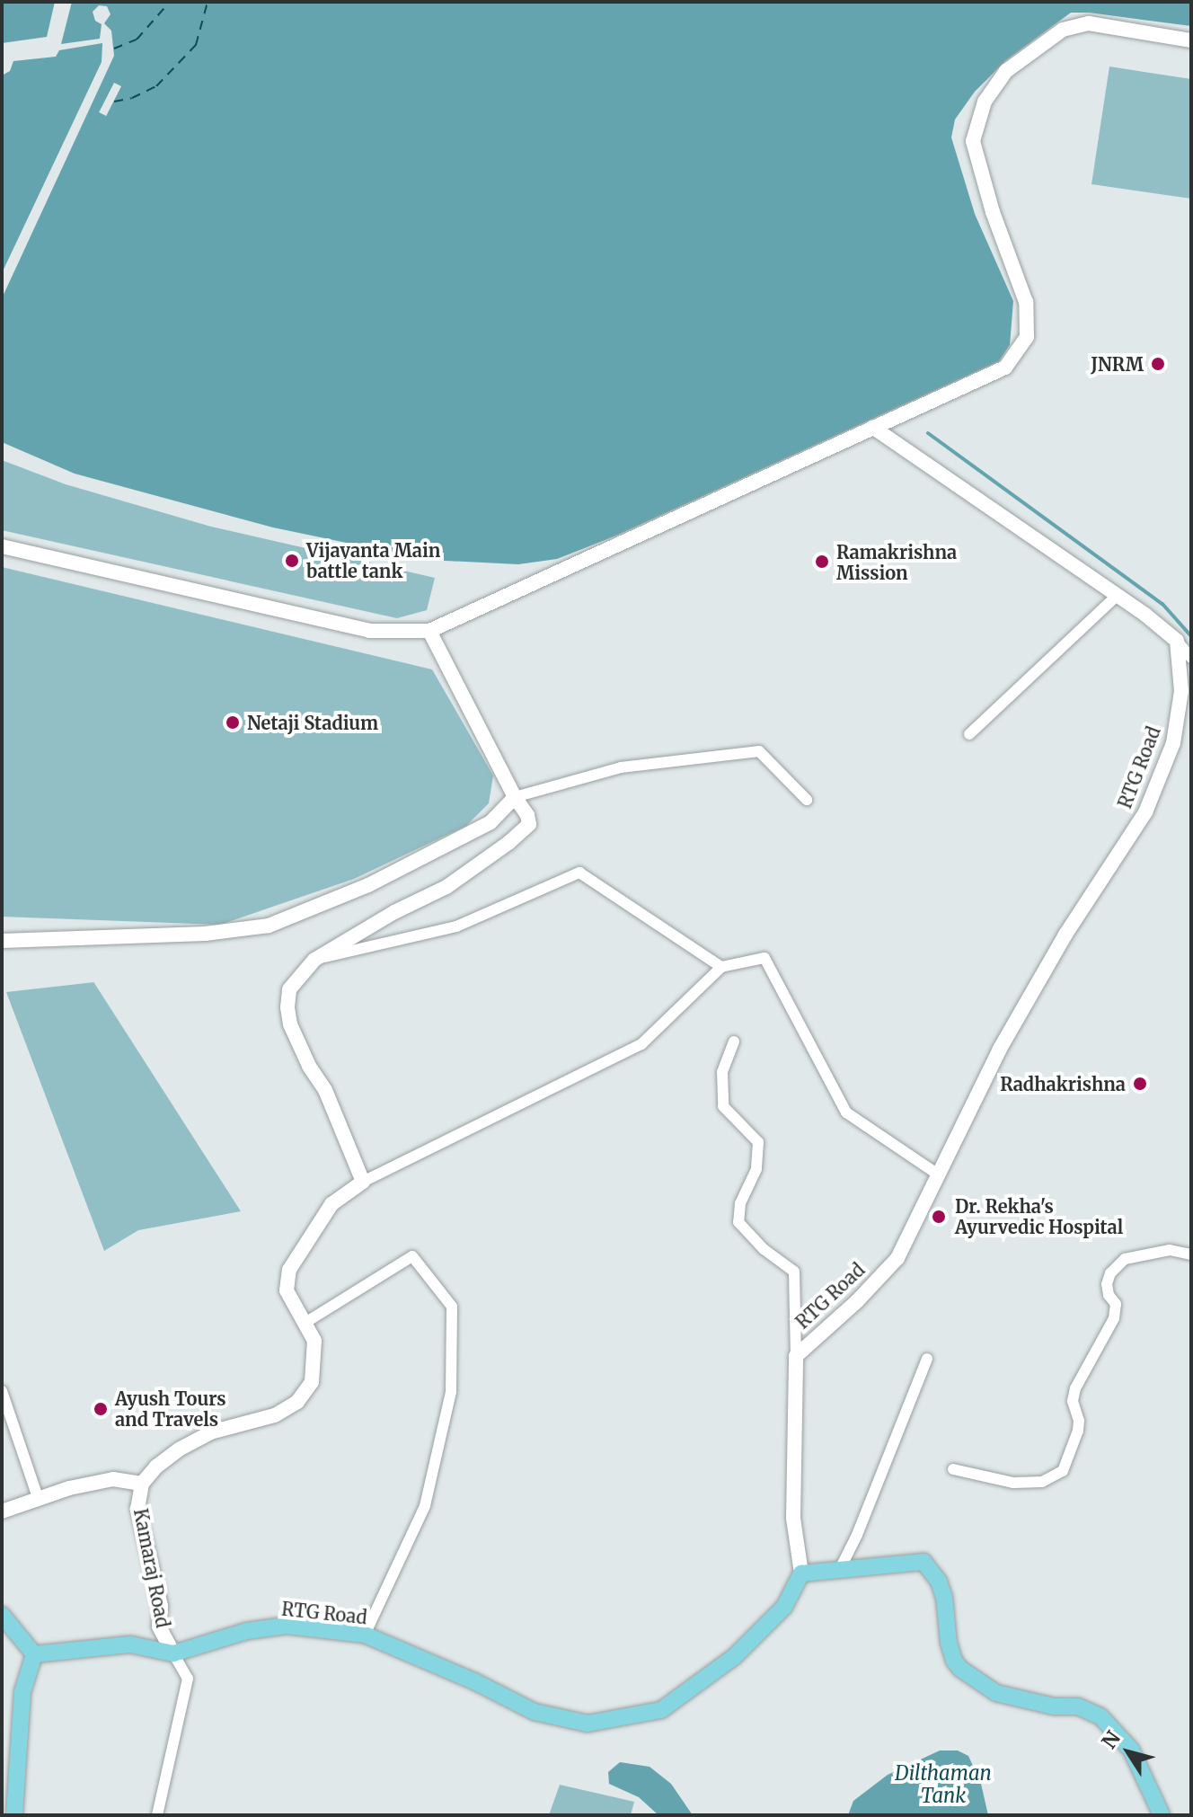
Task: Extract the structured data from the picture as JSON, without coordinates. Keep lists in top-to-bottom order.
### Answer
{
  "streets": {
    "main road": ["RTG Road", "Kamaraj Road"]
  },
  "crossings": [
    ["RTG Road", "Kamaraj Road"]
  ],
  "water": ["Dilthaman Tank"],
  "places": [
    "JNRM",
    "Vijayanta Main battle tank",
    "Ramakrishna Mission",
    "Netaji Stadium",
    "Radhakrishna",
    "Dr. Rekha's Ayurvedic Hospital",
    "Ayush Tours and Travels"
  ],
  "north": "top left"
}
